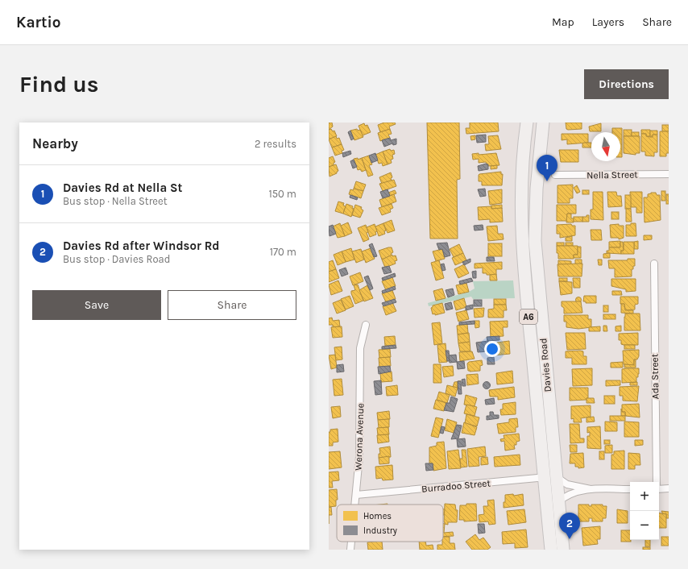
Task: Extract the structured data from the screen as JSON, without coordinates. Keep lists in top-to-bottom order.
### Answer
{
  "streets": {
    "highway": ["A6", "Davies Road"],
    "street": [
      "Nella Street",
      "Ada Street",
      "Werona Avenue",
      "Burradoo Street"
    ]
  },
  "crossings": [
    ["Davies Road", "Burradoo Street"],
    ["Werona Avenue", "Burradoo Street"]
  ],
  "legend": ["Homes", "Industry"],
  "north": "bottom",
  "page": {
    "header": "Kartio",
    "nav": ["Map", "Layers", "Share"],
    "buttons": [
      "Directions",
      ["Save", "Share"]
    ],
    "title": "Find us",
    "heading": ["Nearby", "2 results"],
    "pins": ["1", "2"],
    "list": [
      {
        "mark": "1",
        "name": "Davies Rd at Nella St",
        "note": "Bus stop · Nella Street",
        "value": "150 m"
      },
      {
        "mark": "2",
        "name": "Davies Rd after Windsor Rd",
        "note": "Bus stop · Davies Road",
        "value": "170 m"
      }
    ],
    "map_buttons": ["+", "−"]
  }
}
